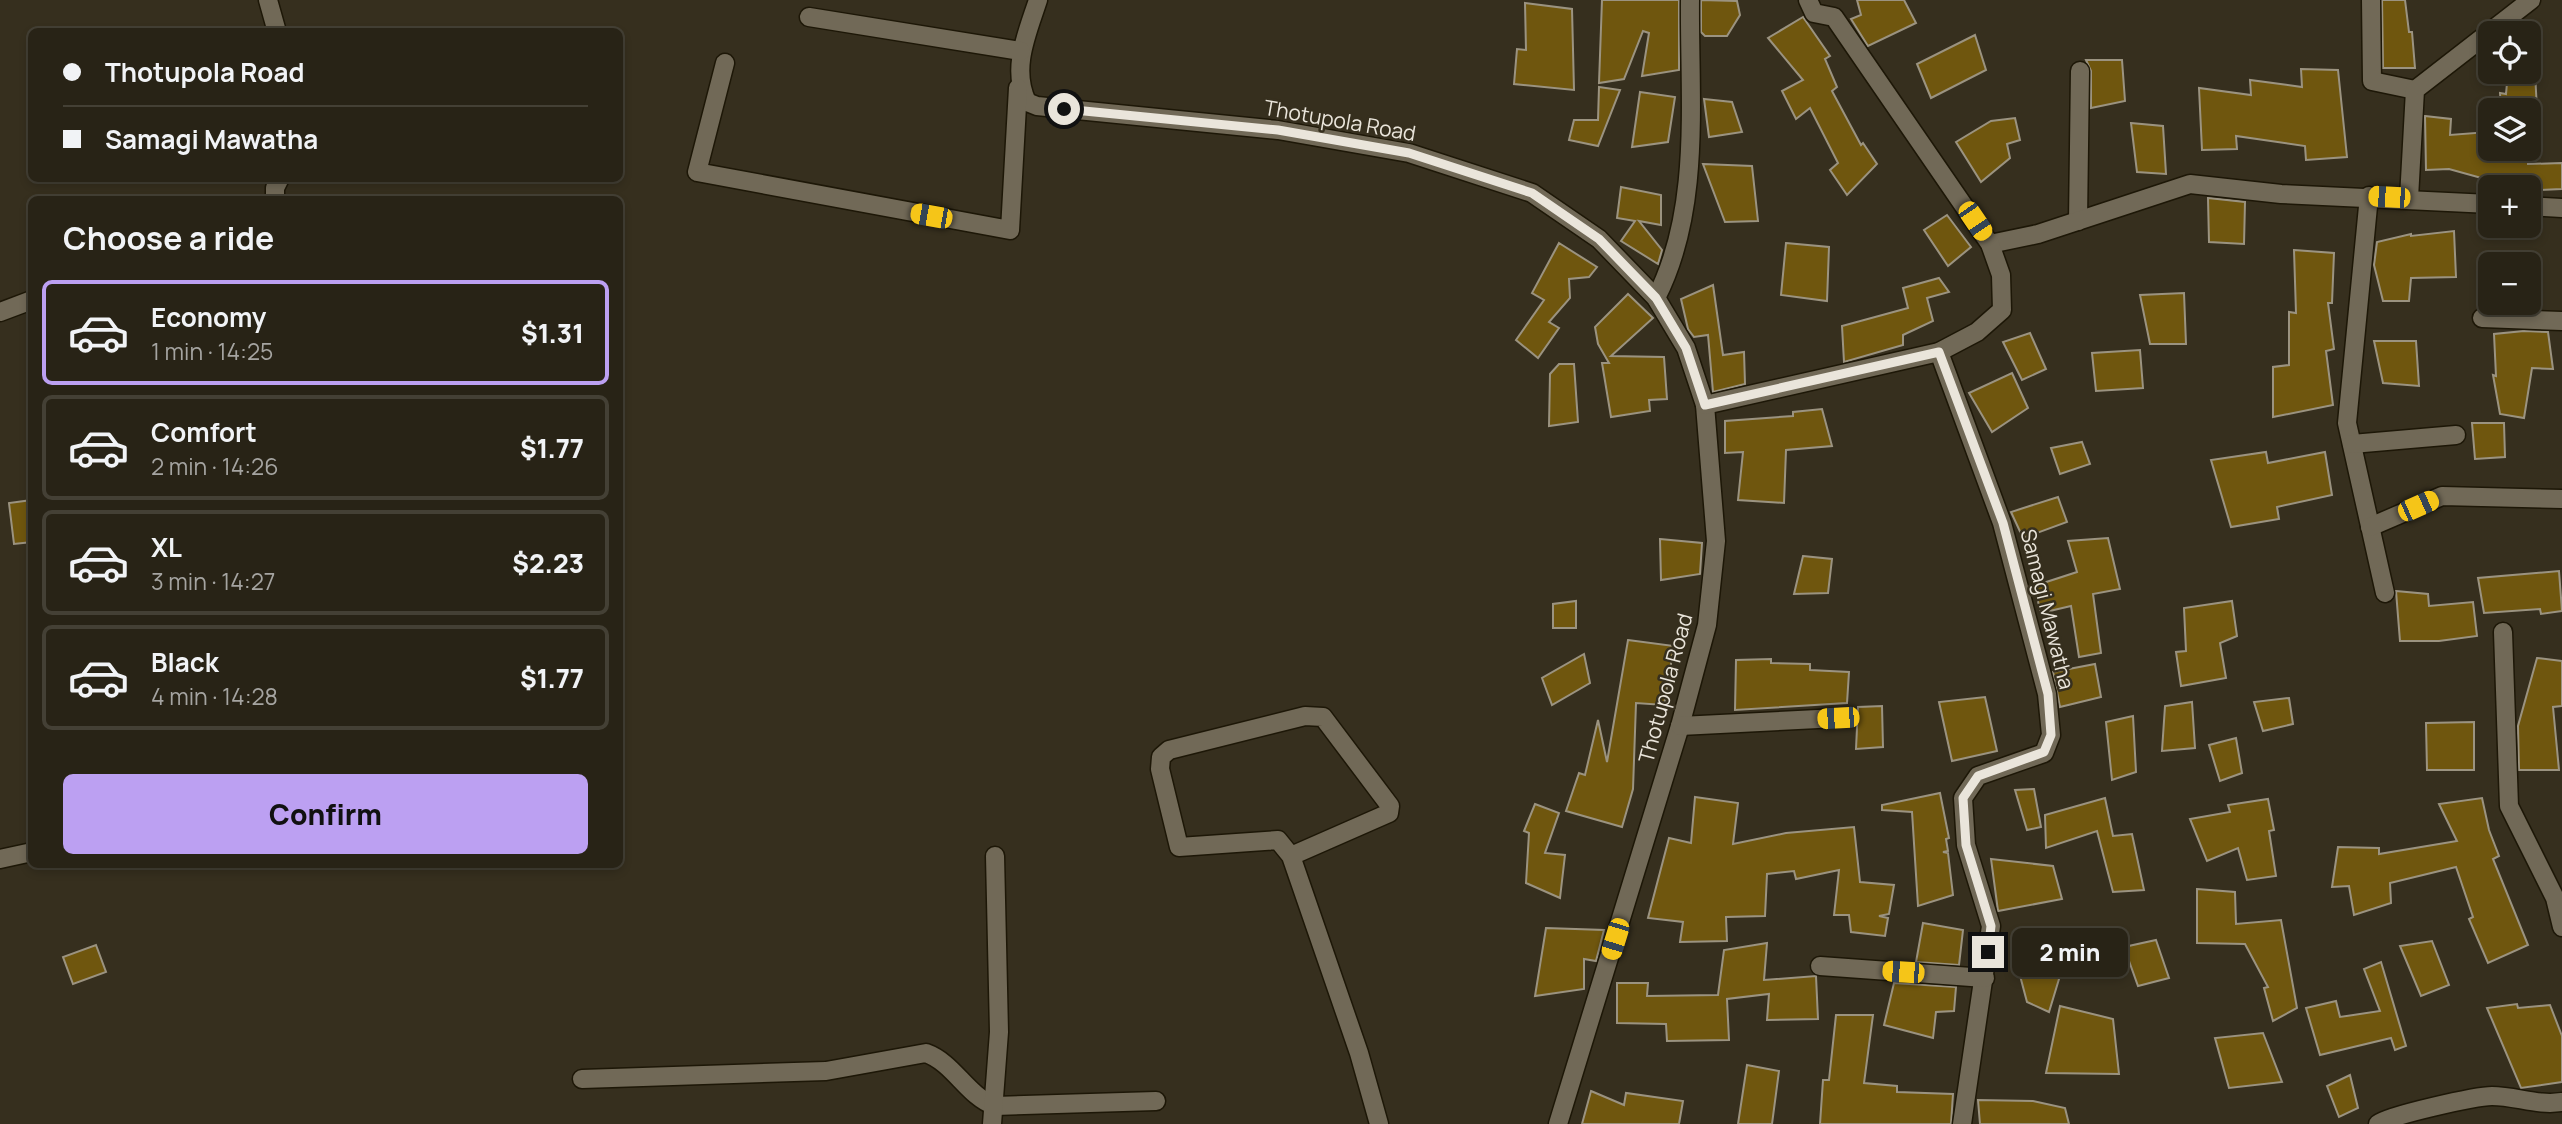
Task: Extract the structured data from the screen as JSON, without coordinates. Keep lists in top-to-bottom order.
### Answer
{
  "streets": {
    "street": ["Thotupola Road", "Samagi Mawatha"]
  },
  "page": {
    "map_buttons": ["+", "−"],
    "banner": ["Thotupola Road", "Samagi Mawatha"],
    "heading": "Choose a ride",
    "list": [
      {
        "name": "Economy",
        "note": "1 min · 14:25",
        "value": "$1.31"
      },
      {
        "name": "Comfort",
        "note": "2 min · 14:26",
        "value": "$1.77"
      },
      {
        "name": "XL",
        "note": "3 min · 14:27",
        "value": "$2.23"
      },
      {
        "name": "Black",
        "note": "4 min · 14:28",
        "value": "$1.77"
      }
    ],
    "buttons": "Confirm",
    "bubble": "2 min"
  }
}
